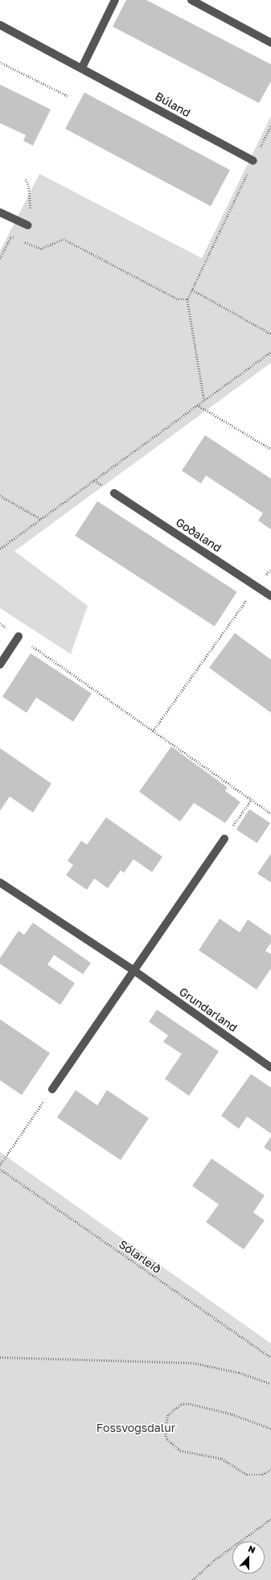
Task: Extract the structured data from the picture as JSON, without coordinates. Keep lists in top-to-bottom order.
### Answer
{
  "streets": {
    "street": ["Búland", "Goðaland", "Grundarland"],
    "path": ["Sólarleið"]
  },
  "parks": ["Fossvogsdalur"],
  "north": "top"
}
